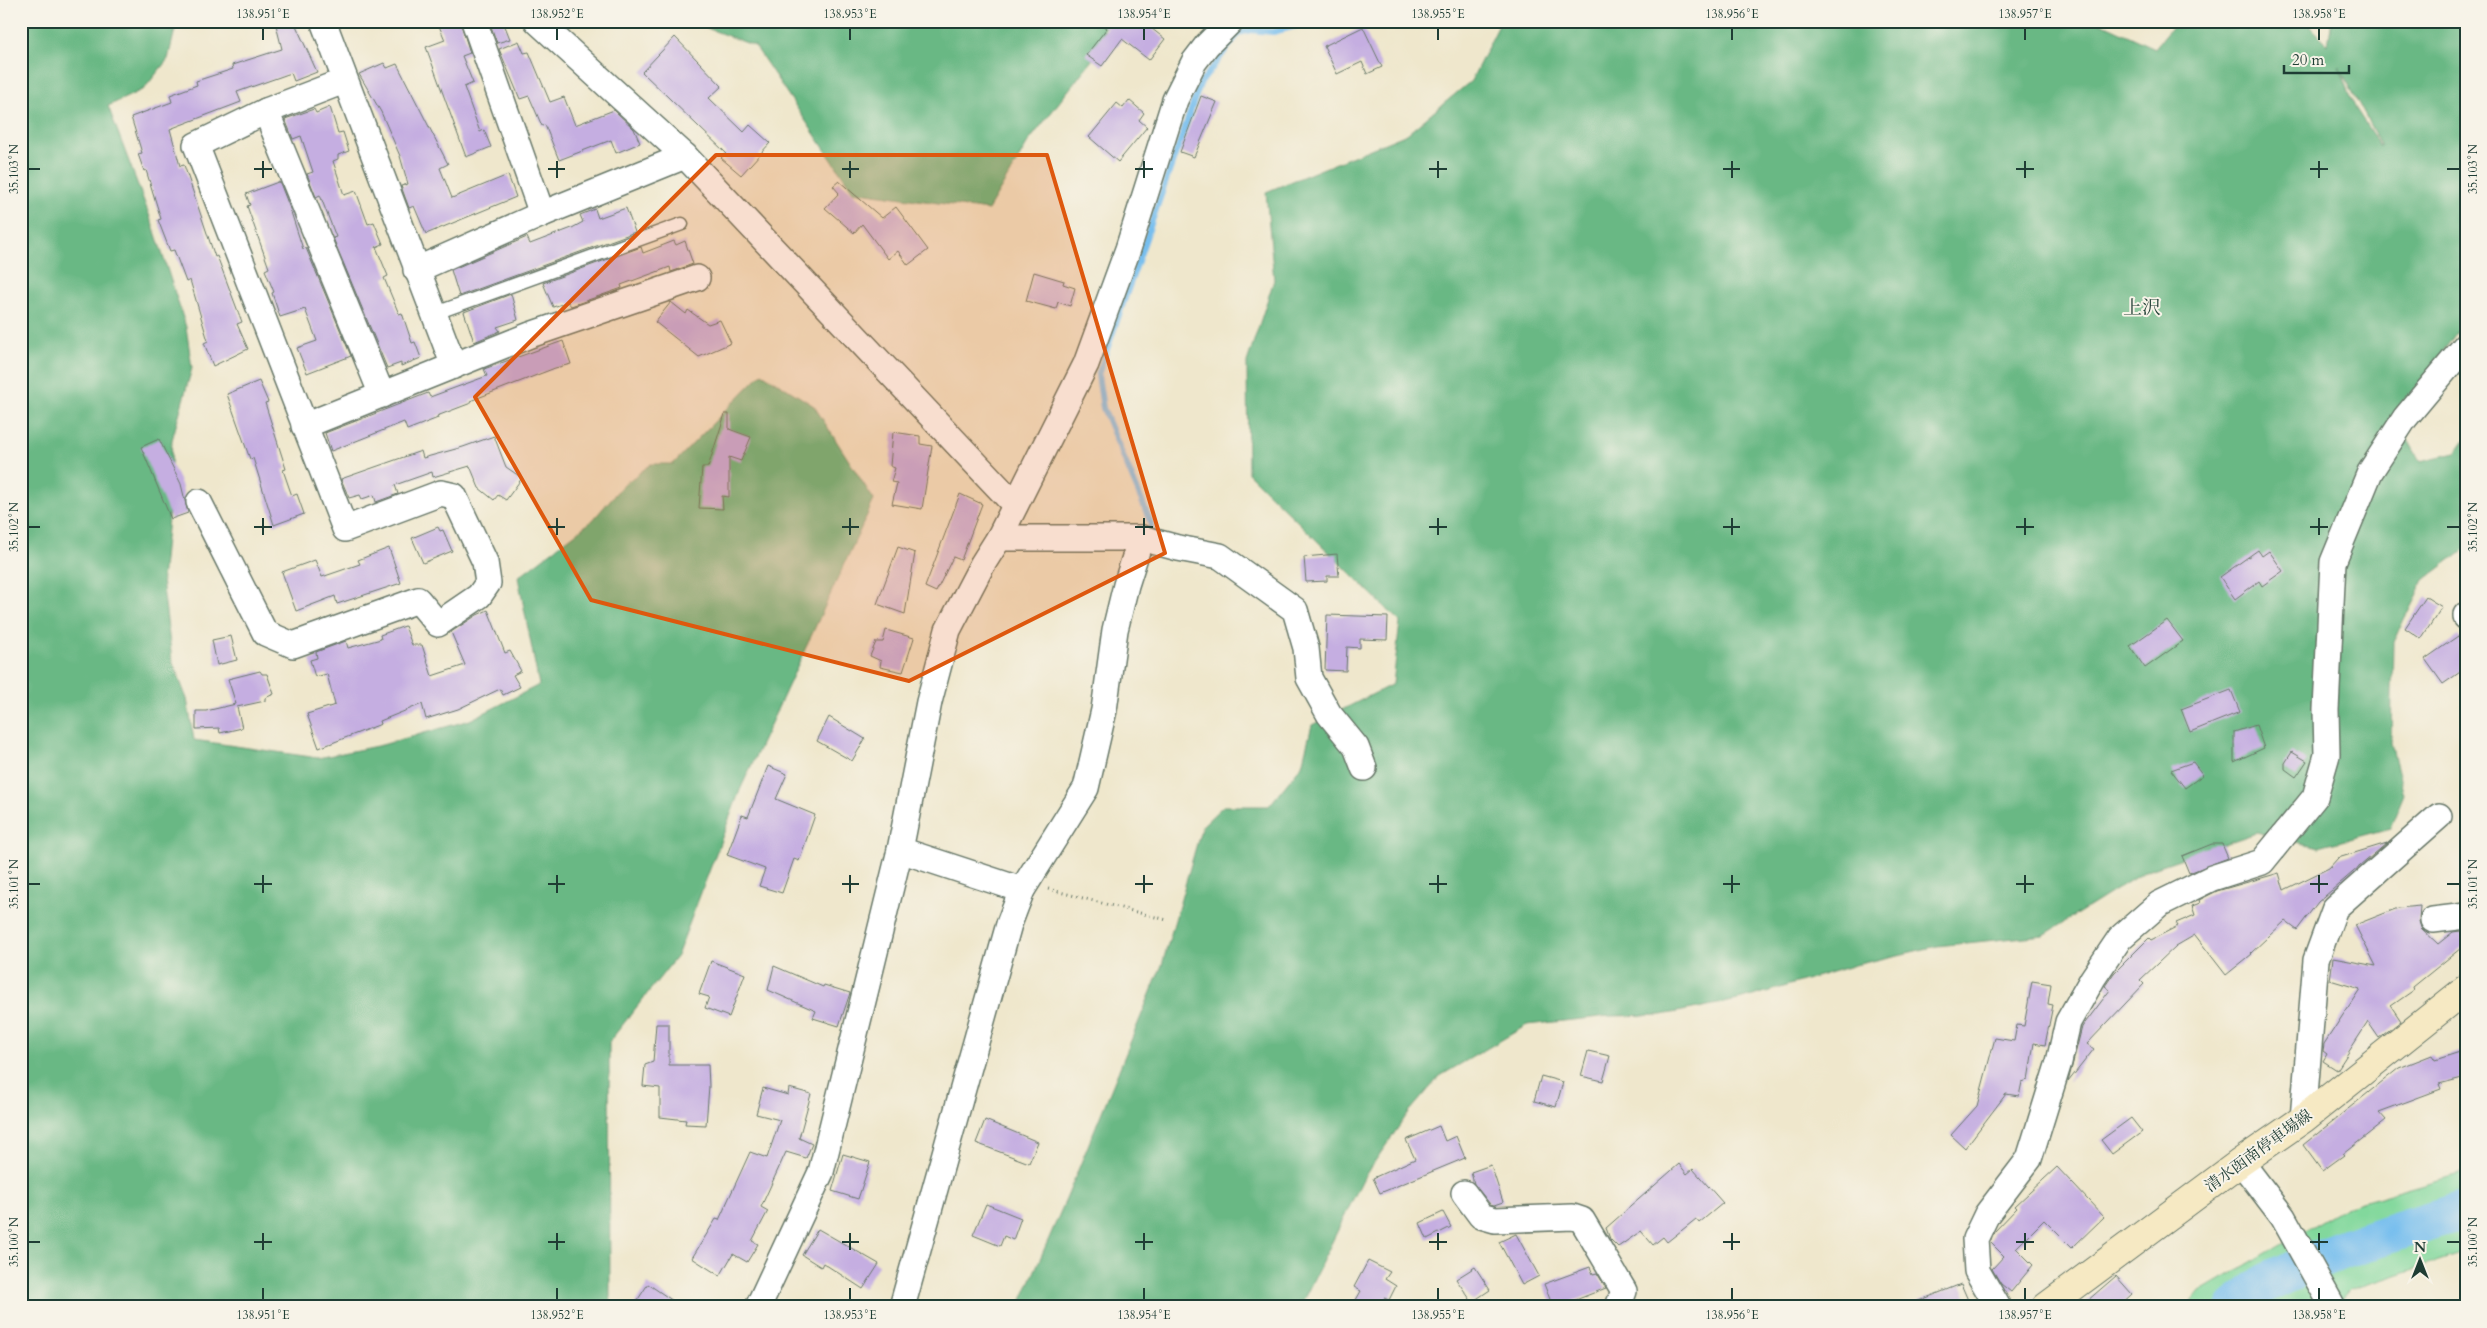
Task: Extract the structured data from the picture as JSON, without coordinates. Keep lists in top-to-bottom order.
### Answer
{
  "streets": {
    "main road": ["清水函南停車場線"]
  },
  "districts": ["上沢"],
  "scale_bar": "20 m",
  "north": "top",
  "coordinates": [
    "138.951°E",
    "138.952°E",
    "138.953°E",
    "138.954°E",
    "138.955°E",
    "138.956°E",
    "138.957°E",
    "138.958°E",
    "35.103°N",
    "35.102°N",
    "35.101°N",
    "35.100°N"
  ]
}
